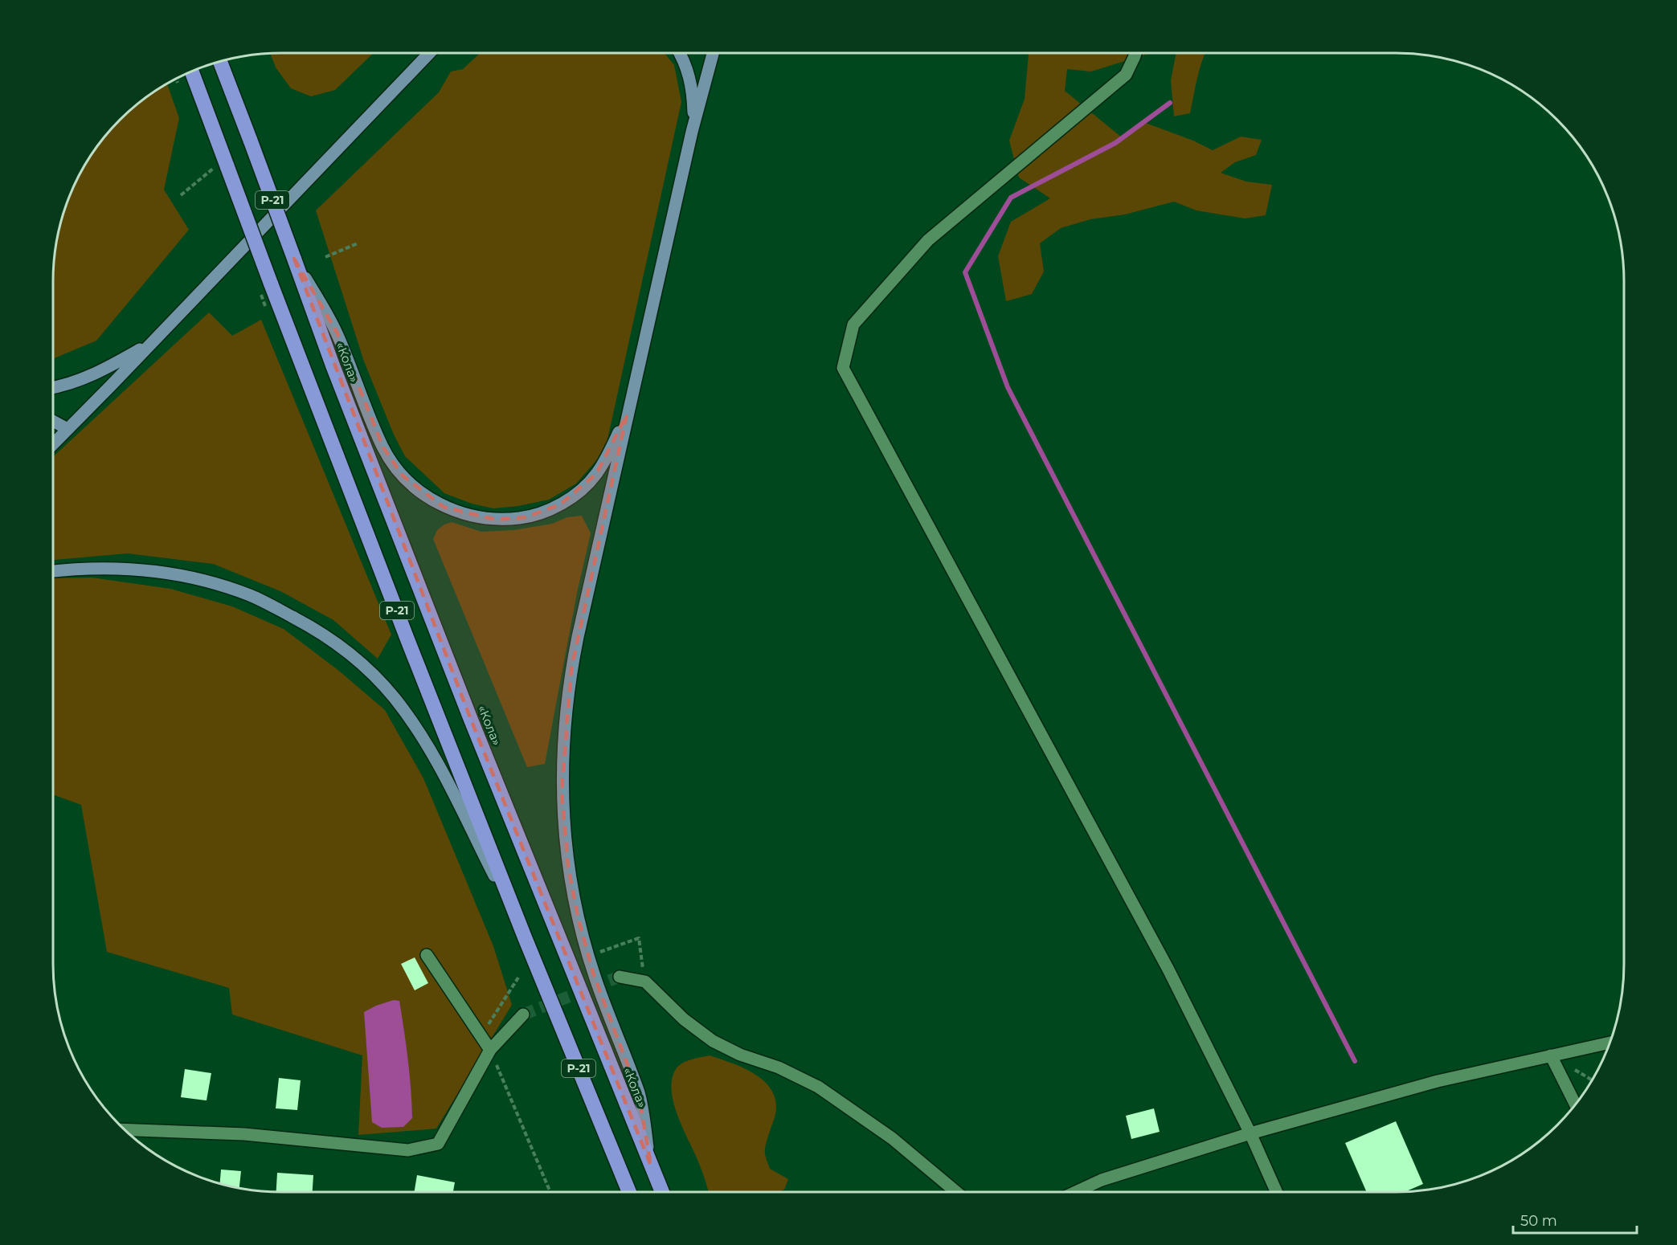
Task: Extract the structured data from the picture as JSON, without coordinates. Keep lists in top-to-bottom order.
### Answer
{
  "streets": {
    "highway": ["Р-21", "«Кола»"]
  },
  "crossings": [
    ["Р-21", "«Кола»"]
  ],
  "scale_bar": "50 m"
}
